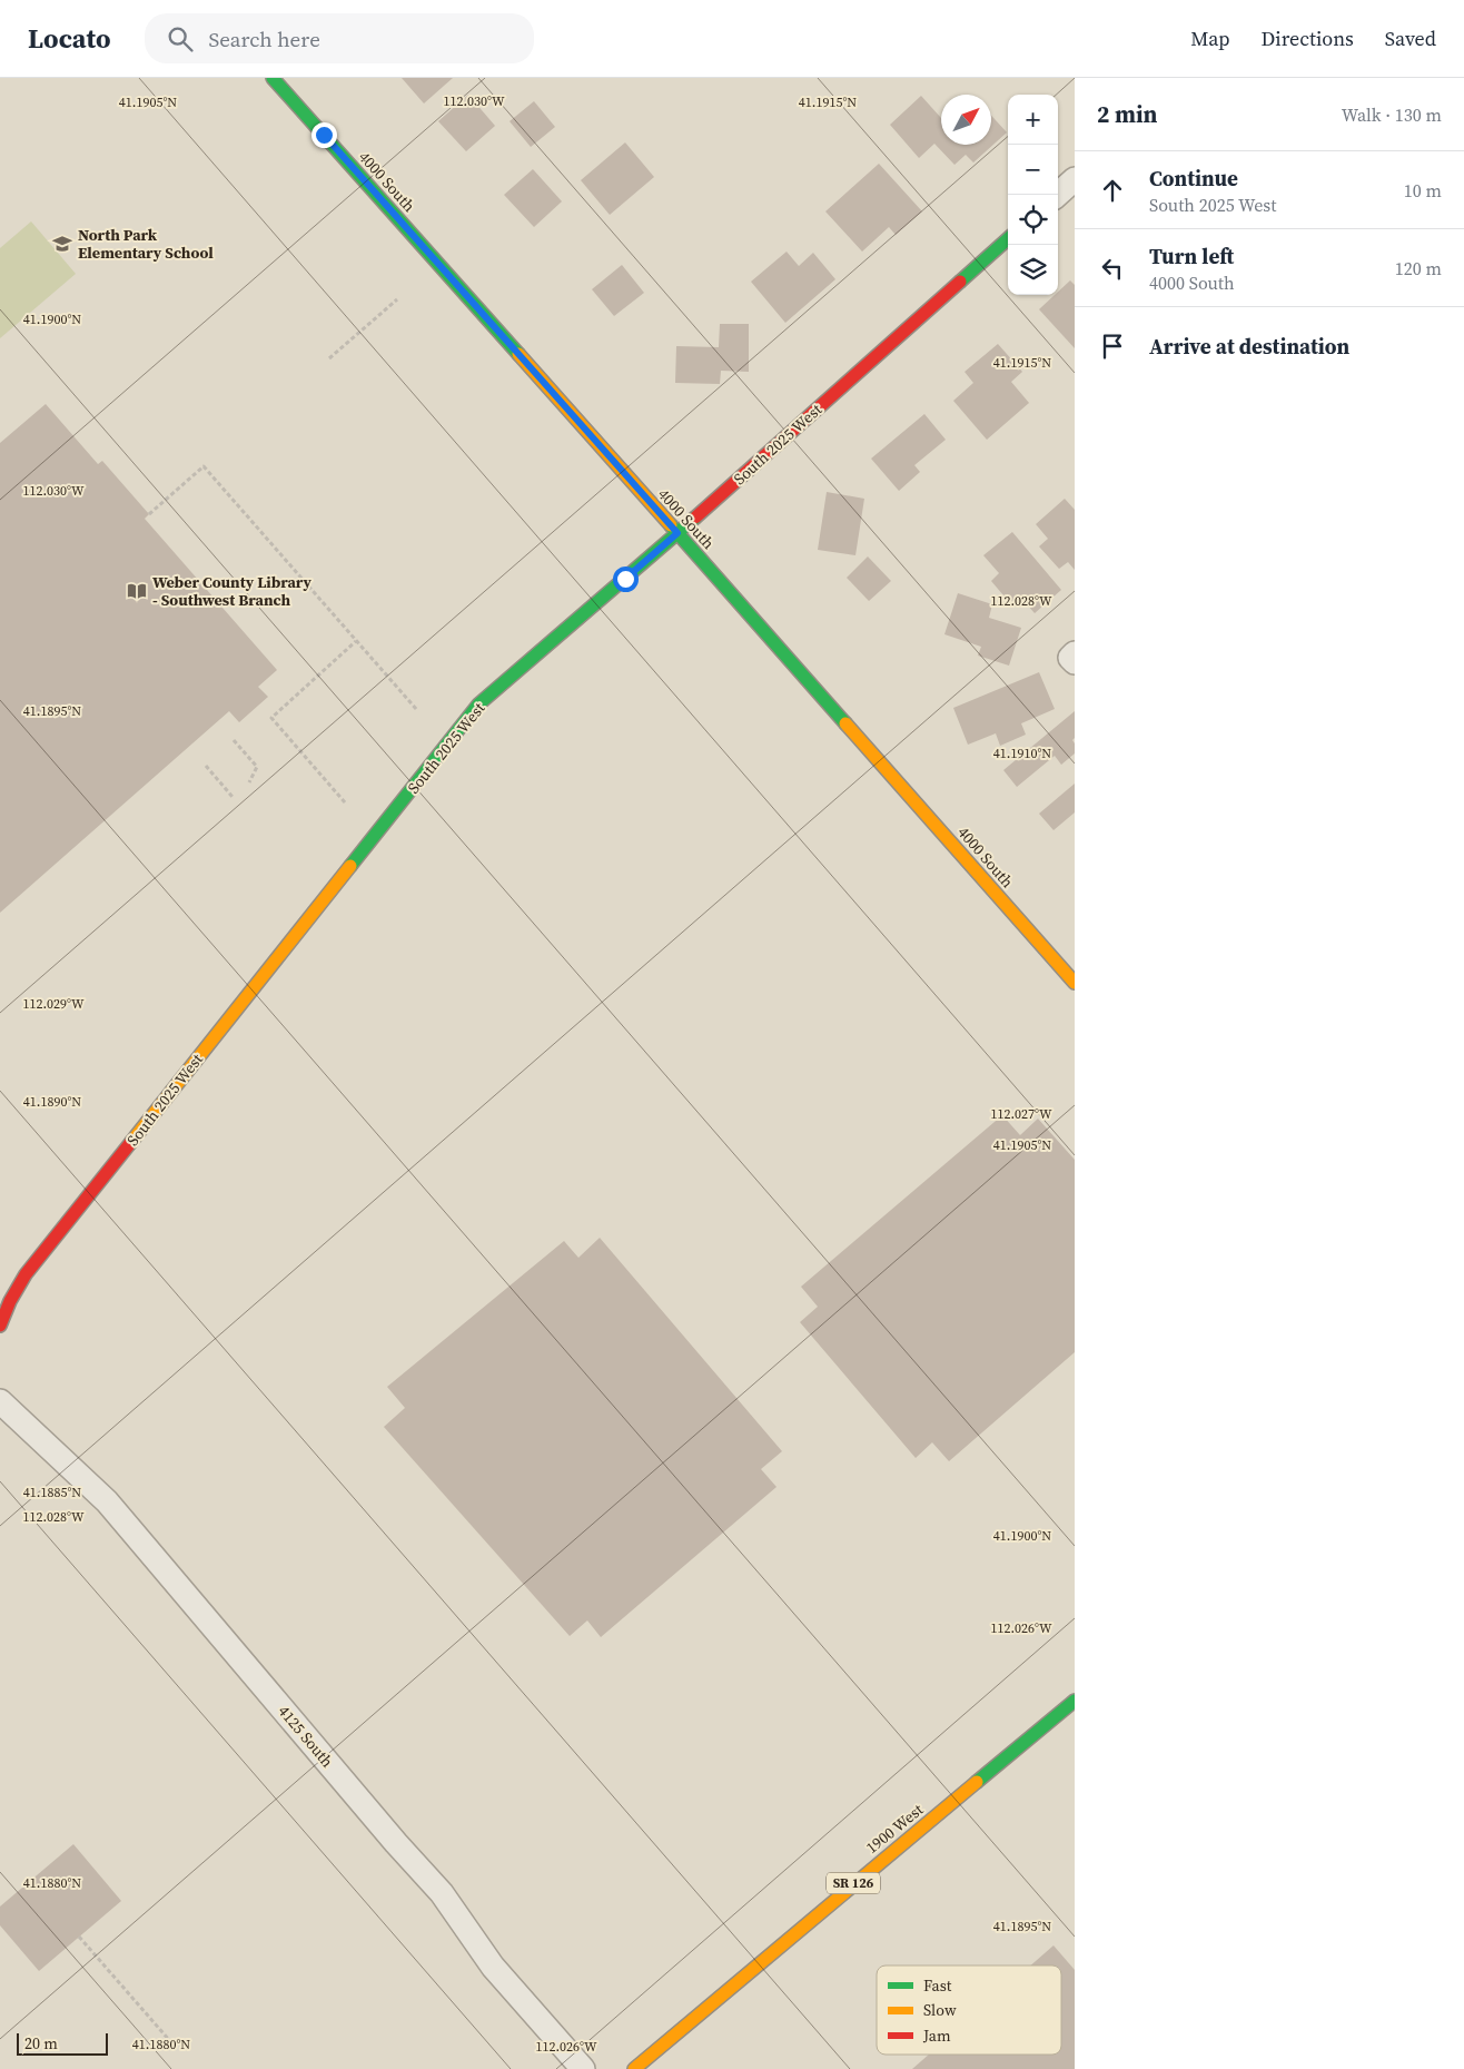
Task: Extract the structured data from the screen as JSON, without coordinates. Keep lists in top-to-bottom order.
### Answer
{
  "streets": {
    "street": [
      "4000 South",
      "South 2025 West",
      "4125 South",
      "1900 West",
      "SR 126"
    ]
  },
  "crossings": [
    ["4000 South", "South 2025 West"]
  ],
  "places": {
    "school or university": ["North Park Elementary School"],
    "library": ["Weber County Library - Southwest Branch"]
  },
  "legend": ["Fast", "Slow", "Jam"],
  "scale_bar": "20 m",
  "north": "top right",
  "page": {
    "header": "Locato",
    "search": "Search here",
    "nav": ["Map", "Directions", "Saved"],
    "heading": ["2 min", "Walk · 130 m"],
    "map_buttons": ["+", "−"],
    "list": [
      ["Continue", "South 2025 West", "10 m"],
      ["Turn left", "4000 South", "120 m"],
      "Arrive at destination"
    ],
    "scale": "20 m"
  },
  "coordinates": [
    "112.030°W",
    "41.1905°N",
    "41.1915°N",
    "41.1900°N",
    "112.028°W",
    "41.1895°N",
    "41.1910°N",
    "112.029°W",
    "41.1890°N",
    "112.027°W",
    "41.1885°N",
    "112.026°W",
    "41.1880°N"
  ]
}
